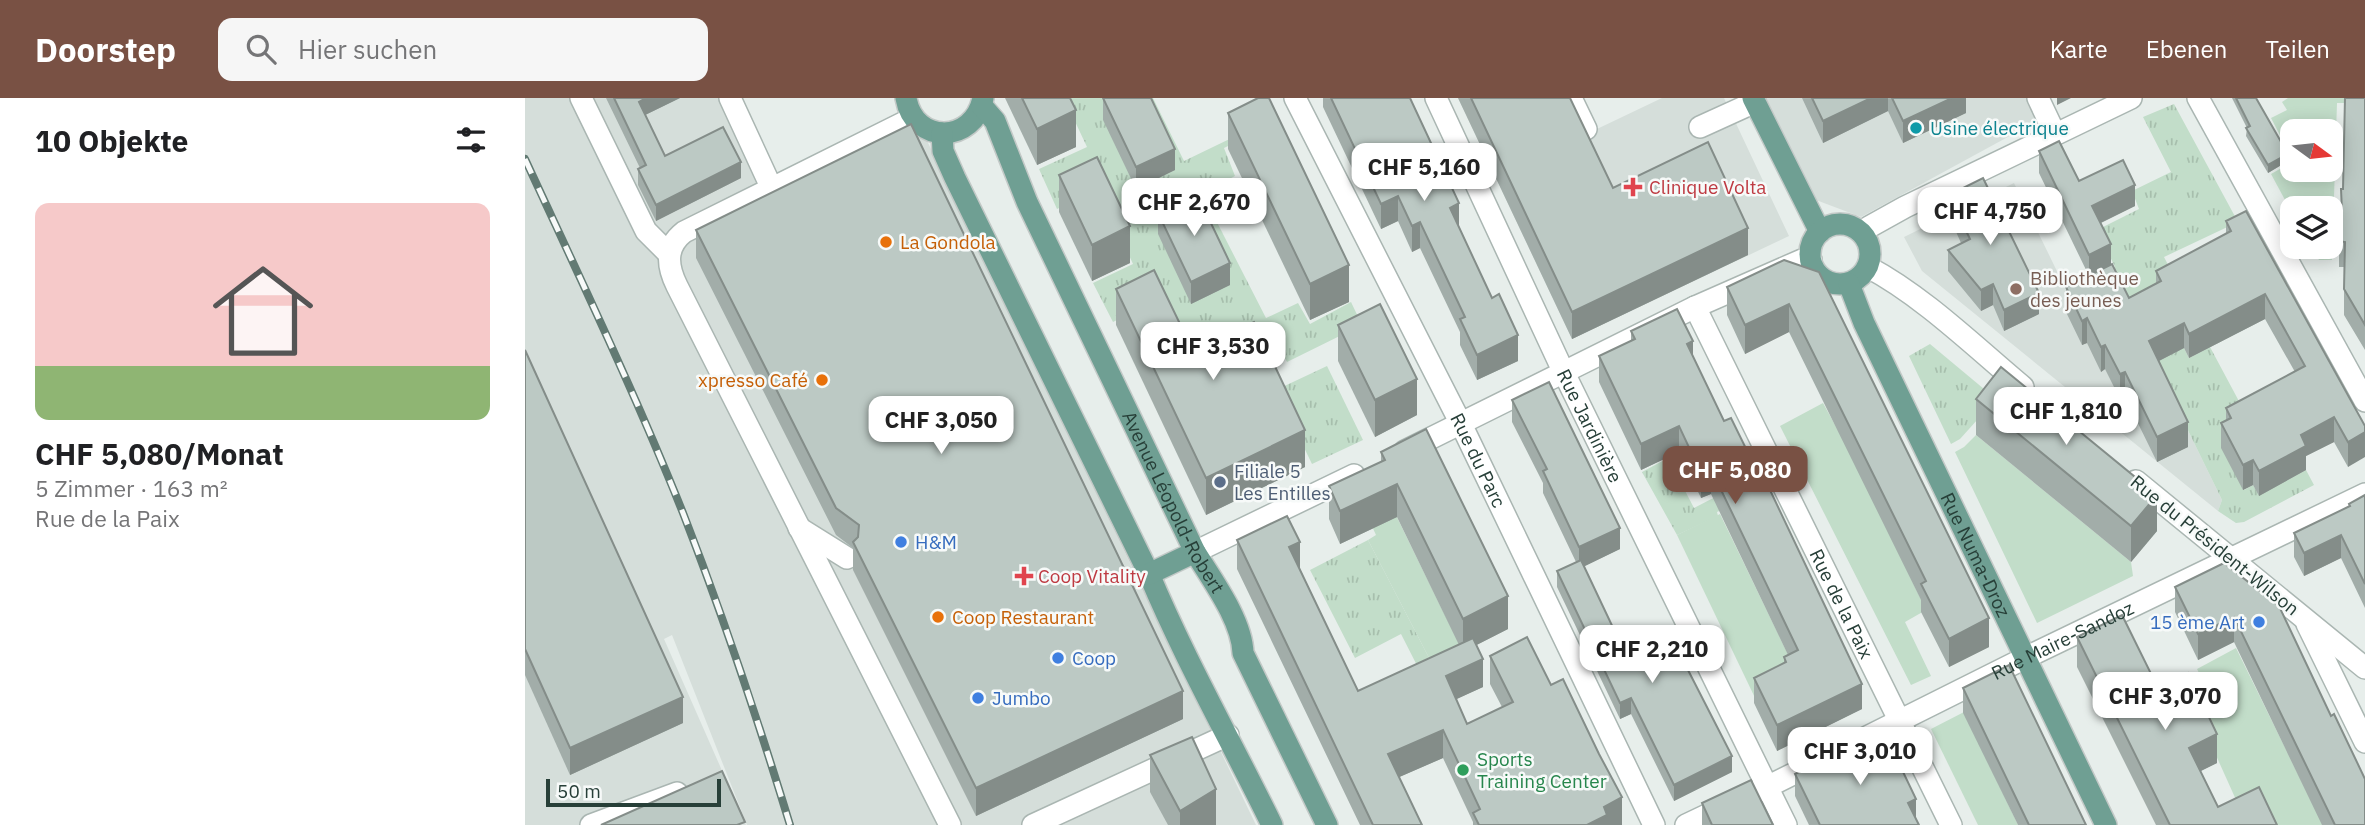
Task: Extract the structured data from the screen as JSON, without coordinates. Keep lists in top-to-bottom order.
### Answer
{
  "streets": {
    "main road": ["Avenue Léopold-Robert", "Rue Numa-Droz"],
    "street": [
      "Rue Jardinière",
      "Rue du Parc",
      "Rue du Président-Wilson",
      "Rue de la Paix",
      "Rue Maire-Sandoz"
    ]
  },
  "crossings": [
    ["Rue Jardinière", "Rue Maire-Sandoz"],
    ["Rue du Président-Wilson", "Rue Maire-Sandoz"],
    ["Rue Numa-Droz", "Rue Maire-Sandoz"],
    ["Rue de la Paix", "Rue Maire-Sandoz"]
  ],
  "places": {
    "other": [
      "Usine électrique",
      "La Gondola",
      "Bibliothèque des jeunes",
      "xpresso Café",
      "Filiale 5 Les Entilles",
      "H&M",
      "Coop Restaurant",
      "15 ème Art",
      "Coop",
      "Jumbo",
      "Sports Training Center"
    ],
    "health": ["Clinique Volta", "Coop Vitality"]
  },
  "scale_bar": "50 m",
  "north": "right",
  "page": {
    "header": "Doorstep",
    "search": "Hier suchen",
    "nav": ["Karte", "Ebenen", "Teilen"],
    "heading": "10 Objekte",
    "price": [
      "CHF 5,160",
      "CHF 2,670",
      "CHF 4,750",
      "CHF 3,530",
      "CHF 1,810",
      "CHF 3,050",
      "CHF 5,080",
      "CHF 2,210",
      "CHF 3,070",
      "CHF 3,010"
    ],
    "list": [
      {
        "name": "CHF 5,080/Monat",
        "note": "5 Zimmer · 163 m² · Rue de la Paix"
      }
    ],
    "scale": "50 m"
  }
}
